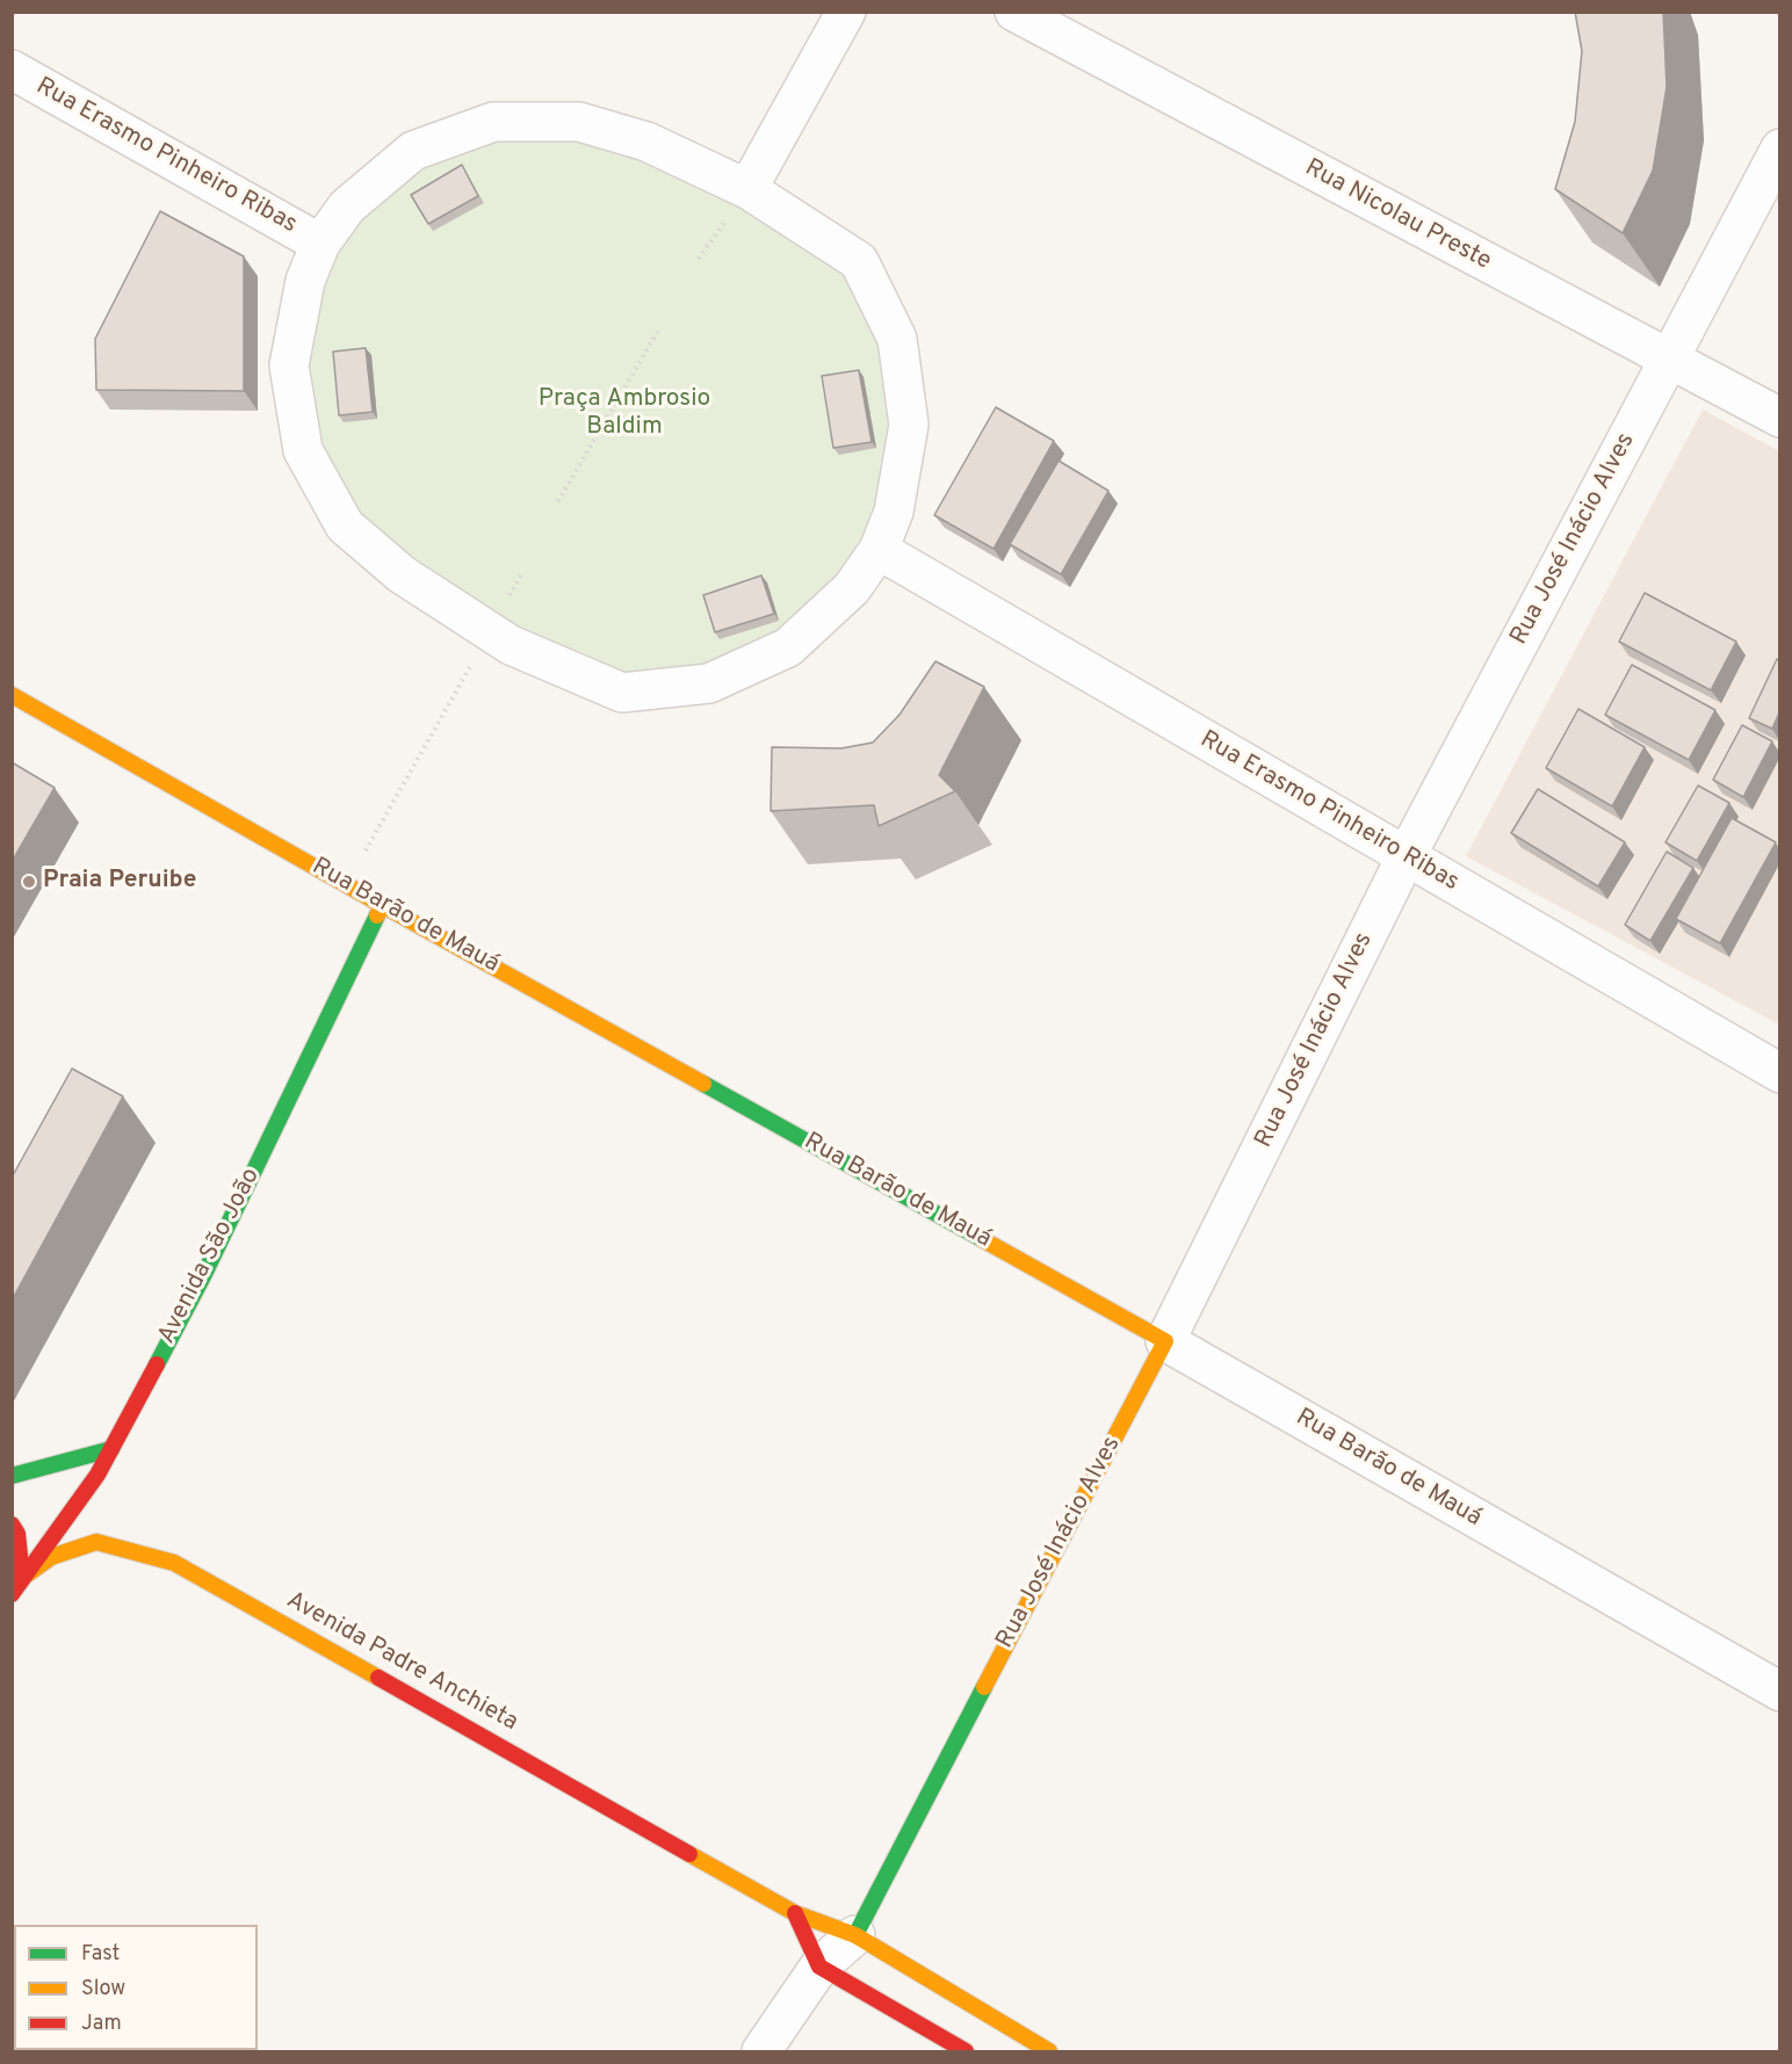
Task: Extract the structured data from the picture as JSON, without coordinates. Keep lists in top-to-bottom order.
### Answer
{
  "streets": {
    "main road": [
      "Rua José Inácio Alves",
      "Rua Barão de Mauá",
      "Avenida São João",
      "Avenida Padre Anchieta"
    ],
    "street": ["Rua Erasmo Pinheiro Ribas", "Rua Nicolau Preste"]
  },
  "crossings": [
    ["Rua Erasmo Pinheiro Ribas", "Rua José Inácio Alves"],
    ["Rua Nicolau Preste", "Rua José Inácio Alves"],
    ["Rua José Inácio Alves", "Rua Barão de Mauá"],
    ["Rua José Inácio Alves", "Avenida Padre Anchieta"],
    ["Rua Barão de Mauá", "Avenida São João"],
    ["Avenida São João", "Avenida Padre Anchieta"]
  ],
  "parks": ["Praça Ambrosio Baldim"],
  "places": ["Praia Peruibe"],
  "legend": ["Fast", "Slow", "Jam"]
}
